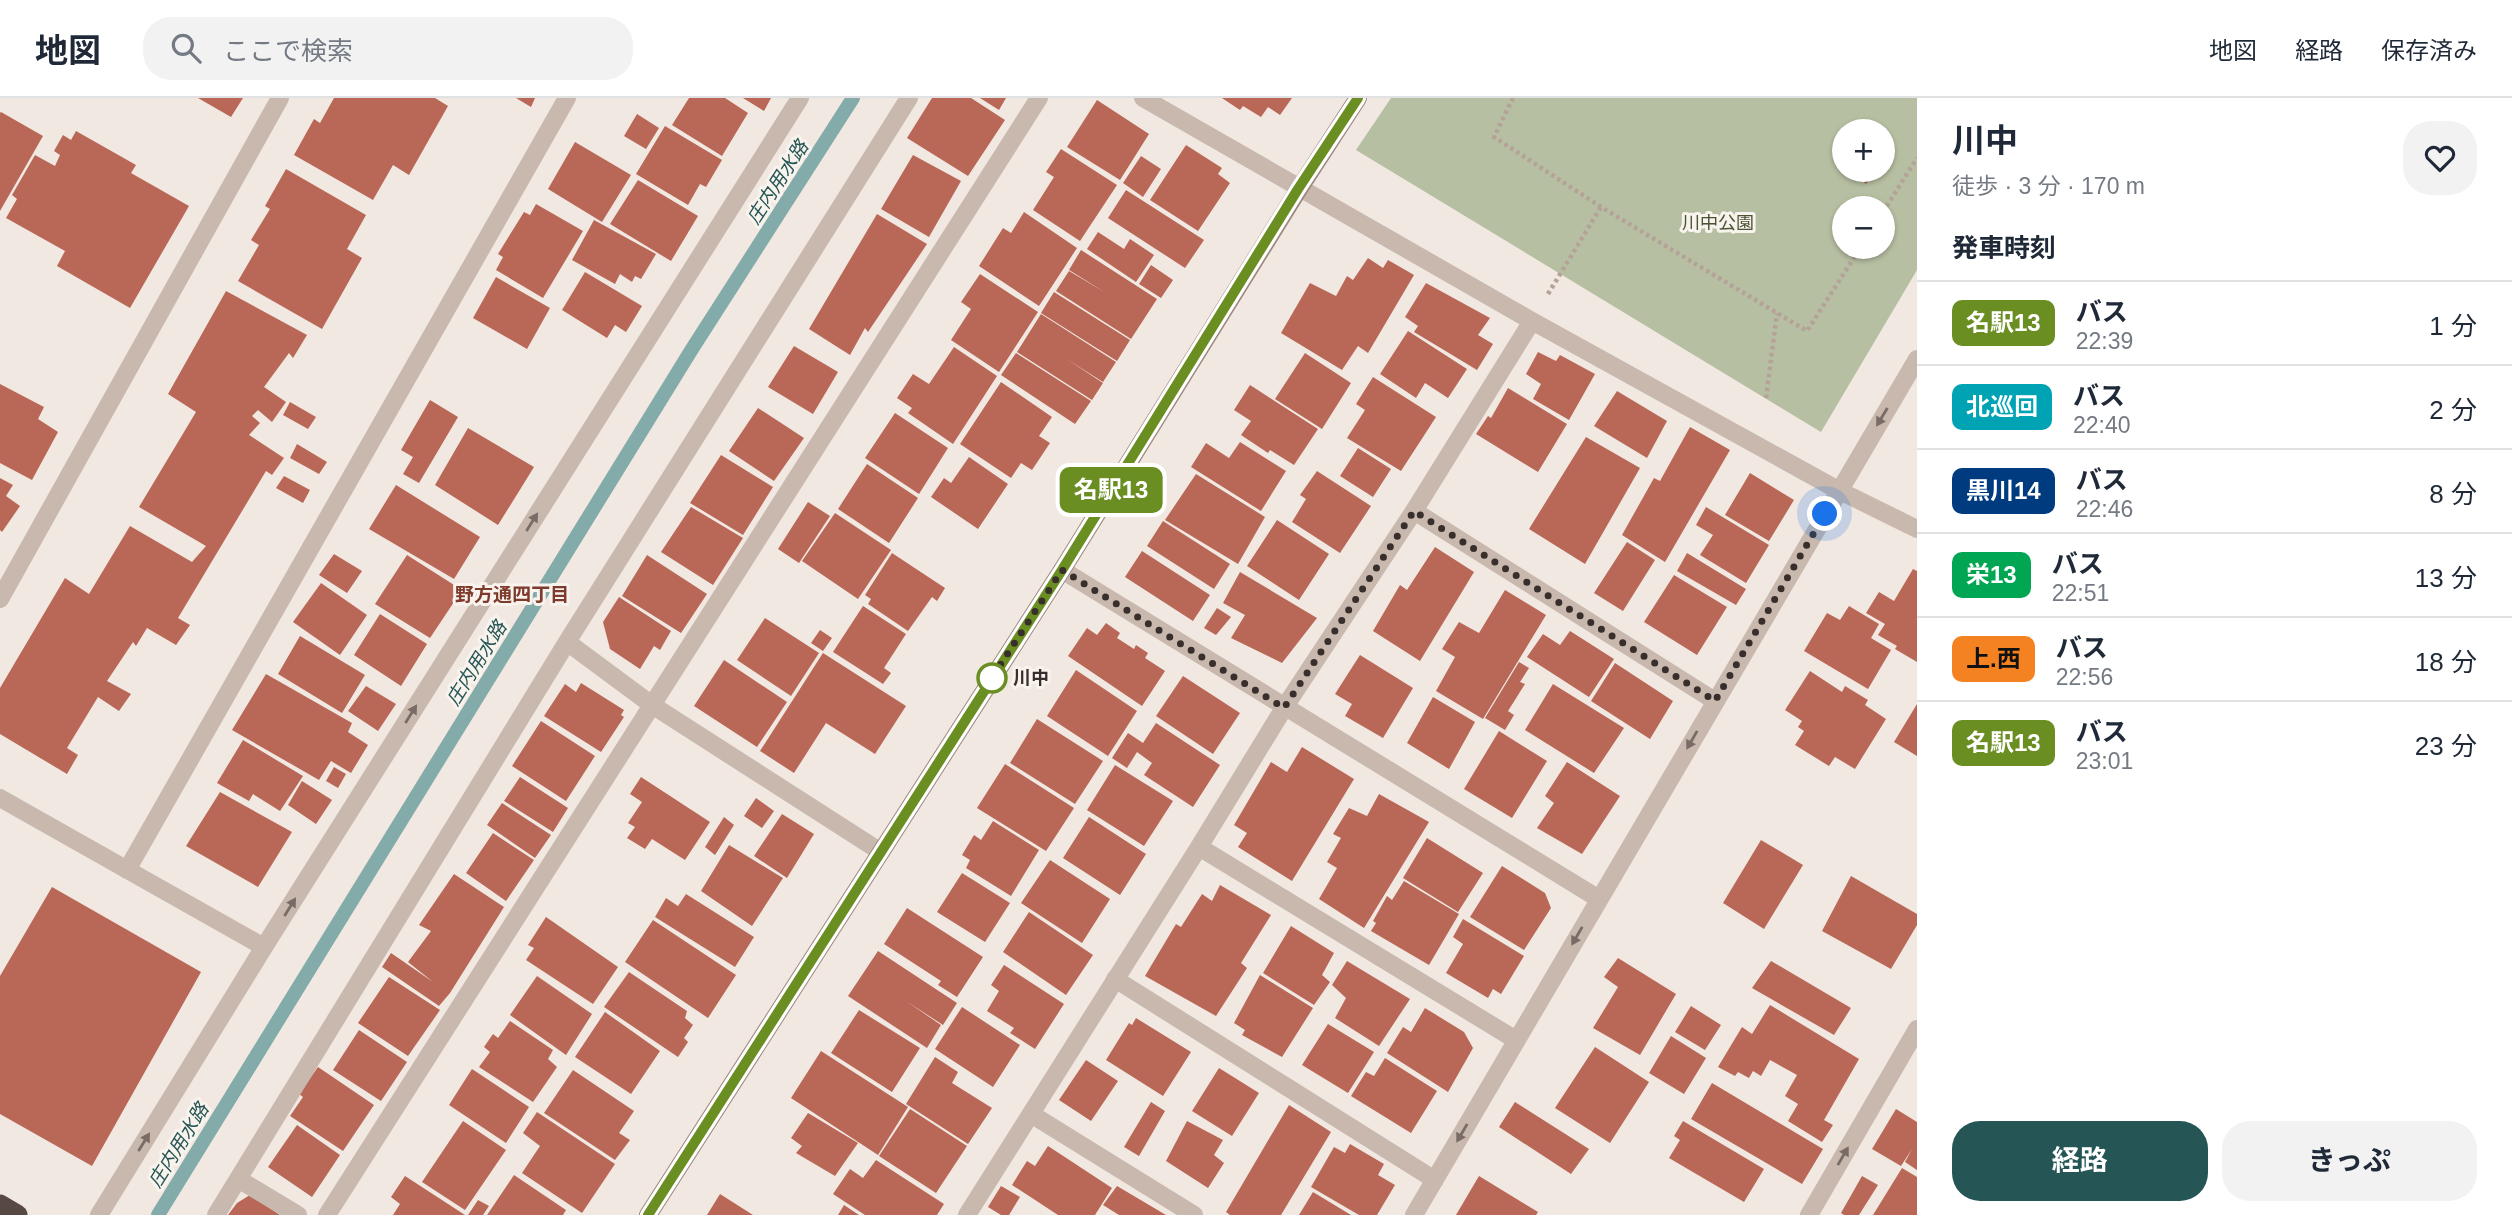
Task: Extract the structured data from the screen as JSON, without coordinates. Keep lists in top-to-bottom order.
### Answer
{
  "districts": ["野方通四丁目"],
  "water": ["庄内用水路"],
  "parks": ["川中公園"],
  "places": ["川中"],
  "lines": ["bus line 名駅13"],
  "page": {
    "header": "地図",
    "search": "ここで検索",
    "nav": ["地図", "経路", "保存済み"],
    "on_map": "名駅13",
    "heading": [
      ["川中", "徒歩 · 3 分 · 170 m"],
      "発車時刻"
    ],
    "map_buttons": ["+", "−"],
    "list": [
      {
        "mark": "名駅13",
        "name": "バス",
        "note": "22:39",
        "value": "1 分"
      },
      {
        "mark": "北巡回",
        "name": "バス",
        "note": "22:40",
        "value": "2 分"
      },
      {
        "mark": "黒川14",
        "name": "バス",
        "note": "22:46",
        "value": "8 分"
      },
      {
        "mark": "栄13",
        "name": "バス",
        "note": "22:51",
        "value": "13 分"
      },
      {
        "mark": "上.西",
        "name": "バス",
        "note": "22:56",
        "value": "18 分"
      },
      {
        "mark": "名駅13",
        "name": "バス",
        "note": "23:01",
        "value": "23 分"
      }
    ],
    "buttons": ["経路", "きっぷ"]
  }
}
